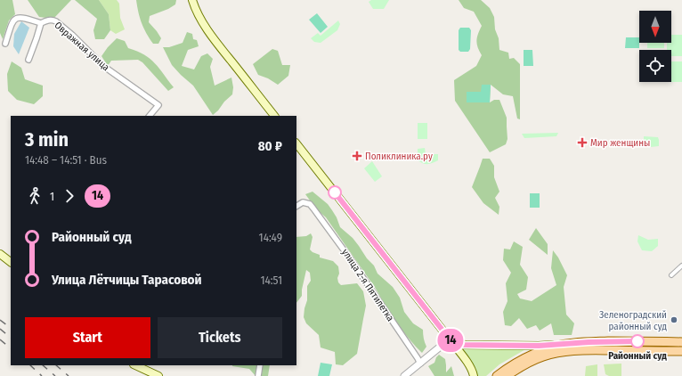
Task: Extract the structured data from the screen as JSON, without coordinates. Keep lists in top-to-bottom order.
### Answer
{
  "streets": {
    "street": ["Овражная улица", "улица 2-я Пятилетка"]
  },
  "places": {
    "health": ["Мир женщины", "Поликлиника.ру"],
    "other": ["Зеленоградский районный суд", "Районный суд"]
  },
  "lines": ["bus line 14"],
  "north": "bottom",
  "page": {
    "on_map": "14",
    "heading": ["3 min", "14:48 – 14:51 · Bus", "80 ₽"],
    "legs": ["1", "14"],
    "list": [
      {
        "name": "Районный суд",
        "value": "14:49"
      },
      {
        "name": "Улица Лётчицы Тарасовой",
        "value": "14:51"
      }
    ],
    "buttons": ["Start", "Tickets"]
  }
}
